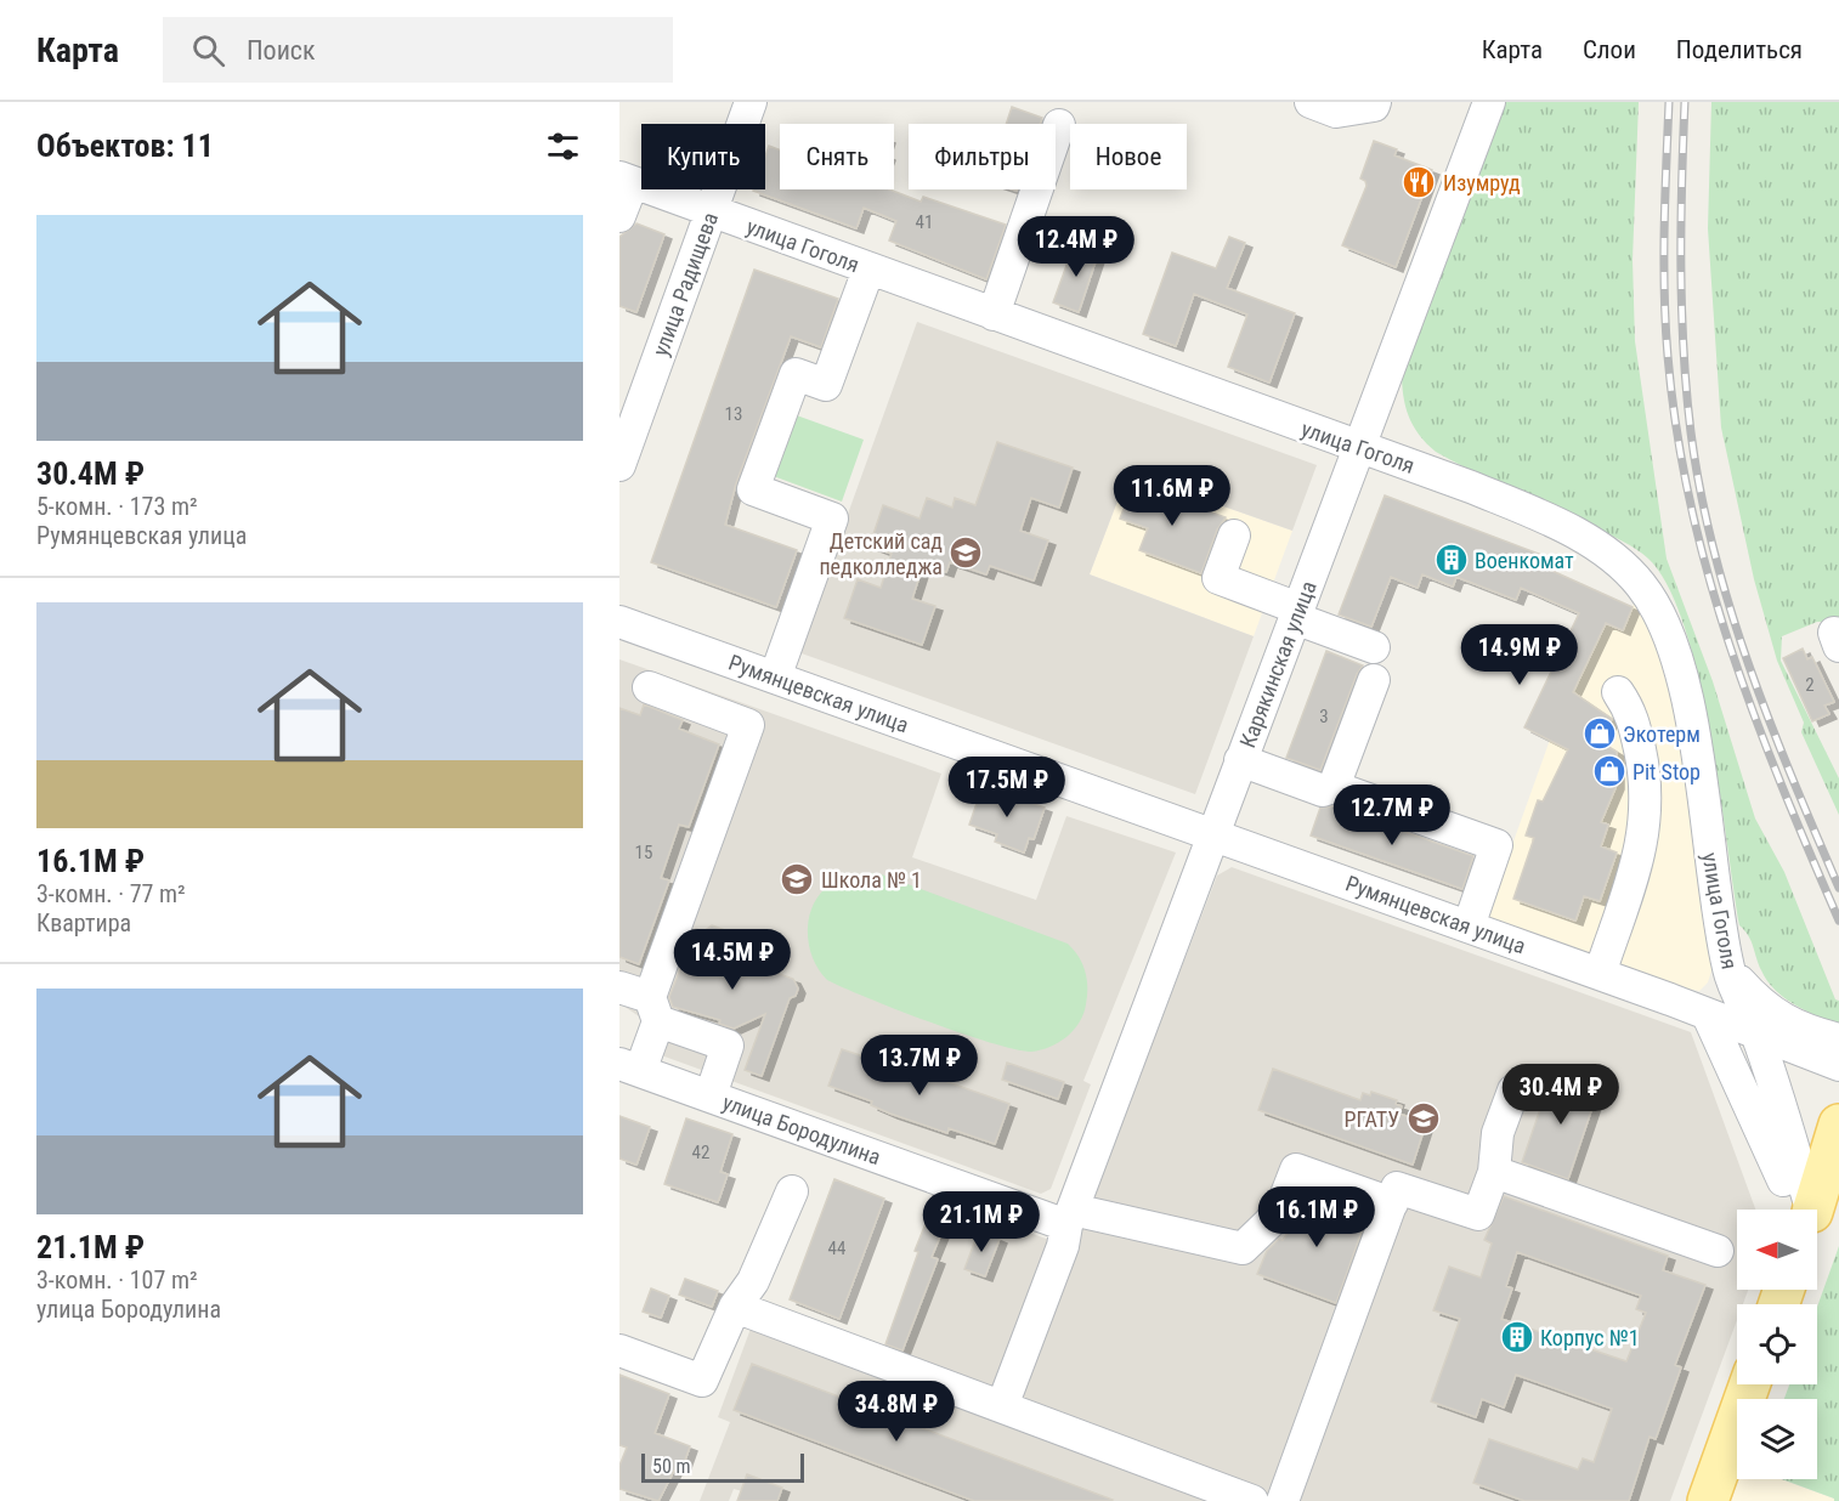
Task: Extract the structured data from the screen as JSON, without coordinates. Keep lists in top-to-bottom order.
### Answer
{
  "streets": {
    "street": [
      "улица Гоголя",
      "улица Радищева",
      "Карякинская улица",
      "Румянцевская улица",
      "улица Бородулина"
    ]
  },
  "crossings": [
    ["улица Гоголя", "улица Радищева"],
    ["улица Гоголя", "Карякинская улица"],
    ["улица Гоголя", "Румянцевская улица"],
    ["Карякинская улица", "Румянцевская улица"],
    ["Карякинская улица", "улица Бородулина"]
  ],
  "places": {
    "restaurant": ["Изумруд"],
    "school or university": ["Детский сад педколледжа", "Школа № 1", "РГАТУ"],
    "building": ["Военкомат", "Корпус №1"],
    "shop": ["Экотерм", "Pit Stop"]
  },
  "house_numbers": [
    "41",
    "13",
    "2",
    "3",
    "15",
    "42",
    "44"
  ],
  "scale_bar": "50 m",
  "north": "left",
  "page": {
    "header": "Карта",
    "search": "Поиск",
    "nav": ["Карта", "Слои", "Поделиться"],
    "heading": "Объектов: 11",
    "chip": [
      "Купить",
      "Снять",
      "Фильтры",
      "Новое"
    ],
    "list": [
      {
        "name": "30.4M ₽",
        "note": "5-комн. · 173 m² · Румянцевская улица"
      },
      {
        "name": "16.1M ₽",
        "note": "3-комн. · 77 m² · Квартира"
      },
      {
        "name": "21.1M ₽",
        "note": "3-комн. · 107 m² · улица Бородулина"
      }
    ],
    "price": [
      "12.4M ₽",
      "11.6M ₽",
      "14.9M ₽",
      "17.5M ₽",
      "12.7M ₽",
      "14.5M ₽",
      "13.7M ₽",
      "30.4M ₽",
      "16.1M ₽",
      "21.1M ₽",
      "34.8M ₽"
    ],
    "scale": "50 m"
  }
}
